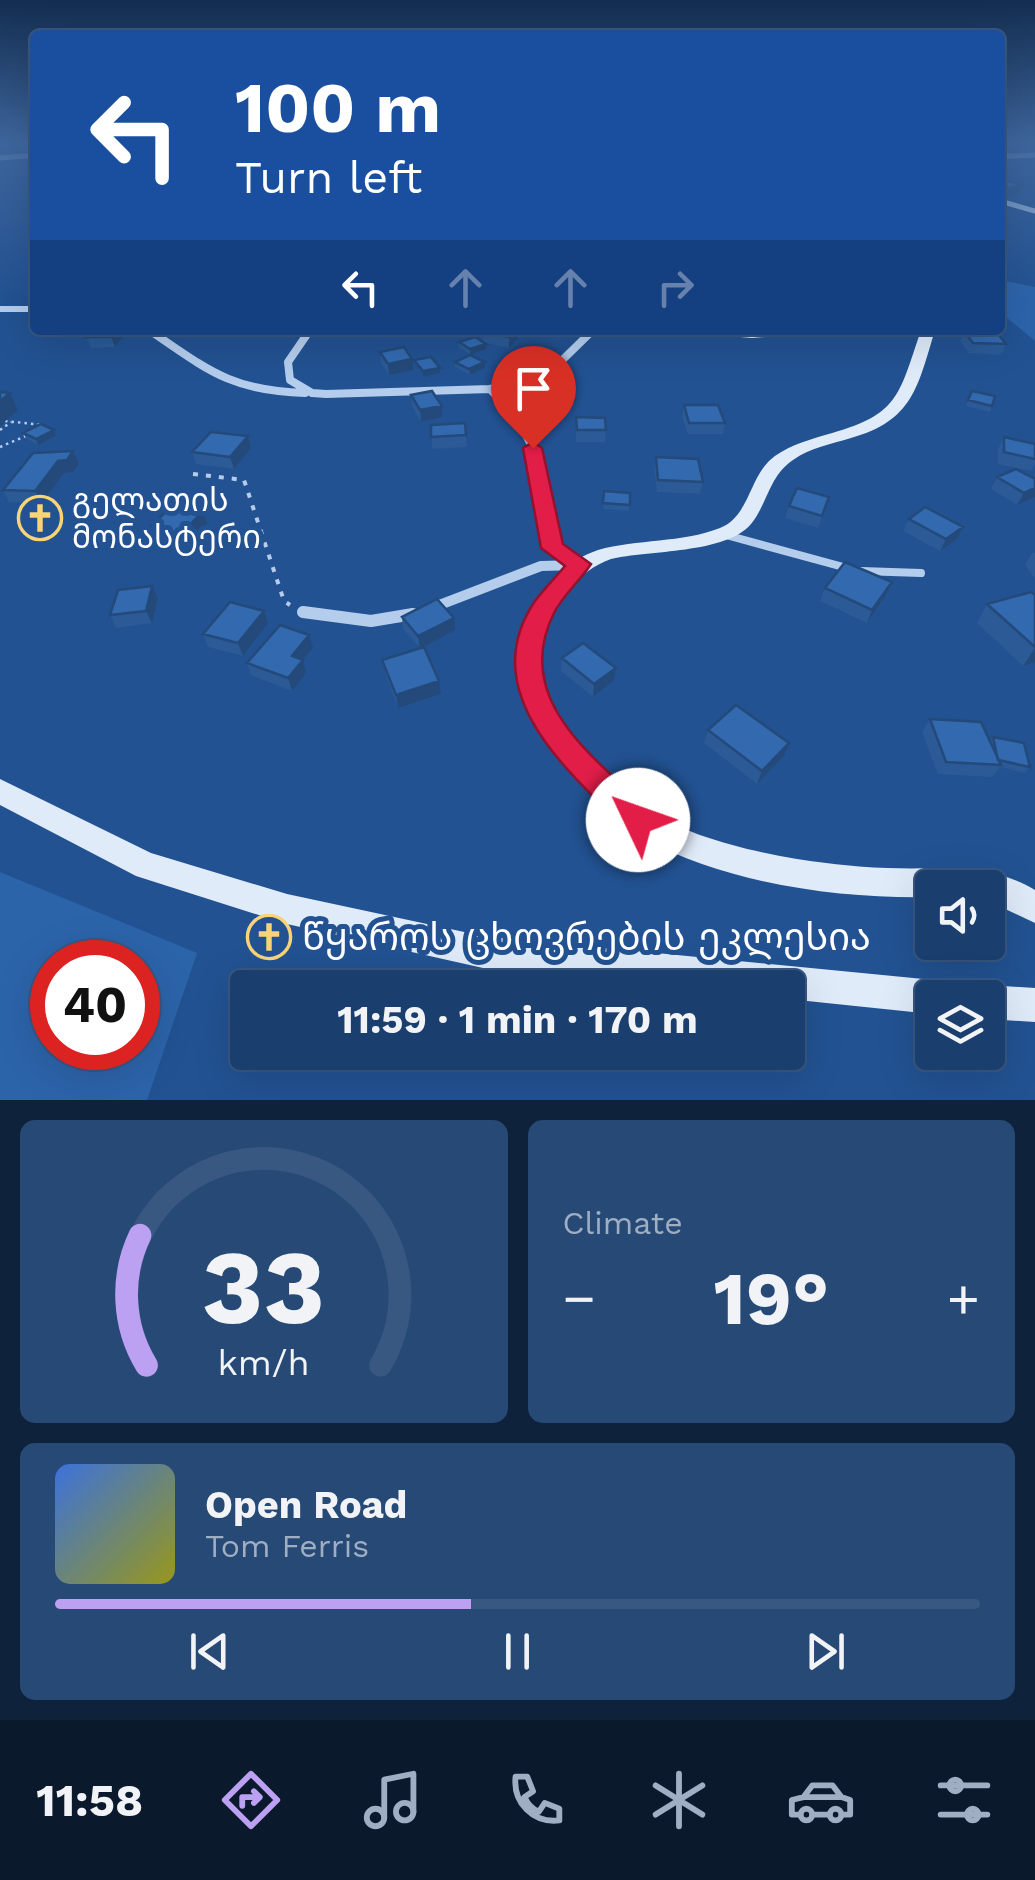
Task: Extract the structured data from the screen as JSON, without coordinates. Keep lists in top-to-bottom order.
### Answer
{
  "places": {
    "church": ["გელათის მონასტერი", "წყაროს ცხოვრების ეკლესია"]
  },
  "page": {
    "turn": ["100 m", "Turn left"],
    "limit": "40",
    "trip": "11:59 · 1 min · 170 m",
    "tile": "Climate",
    "heat": ["−", "19°", "+"],
    "song": ["Open Road", "Tom Ferris"],
    "tabs": "11:58",
    "gauge": ["33", "km/h"]
  }
}
